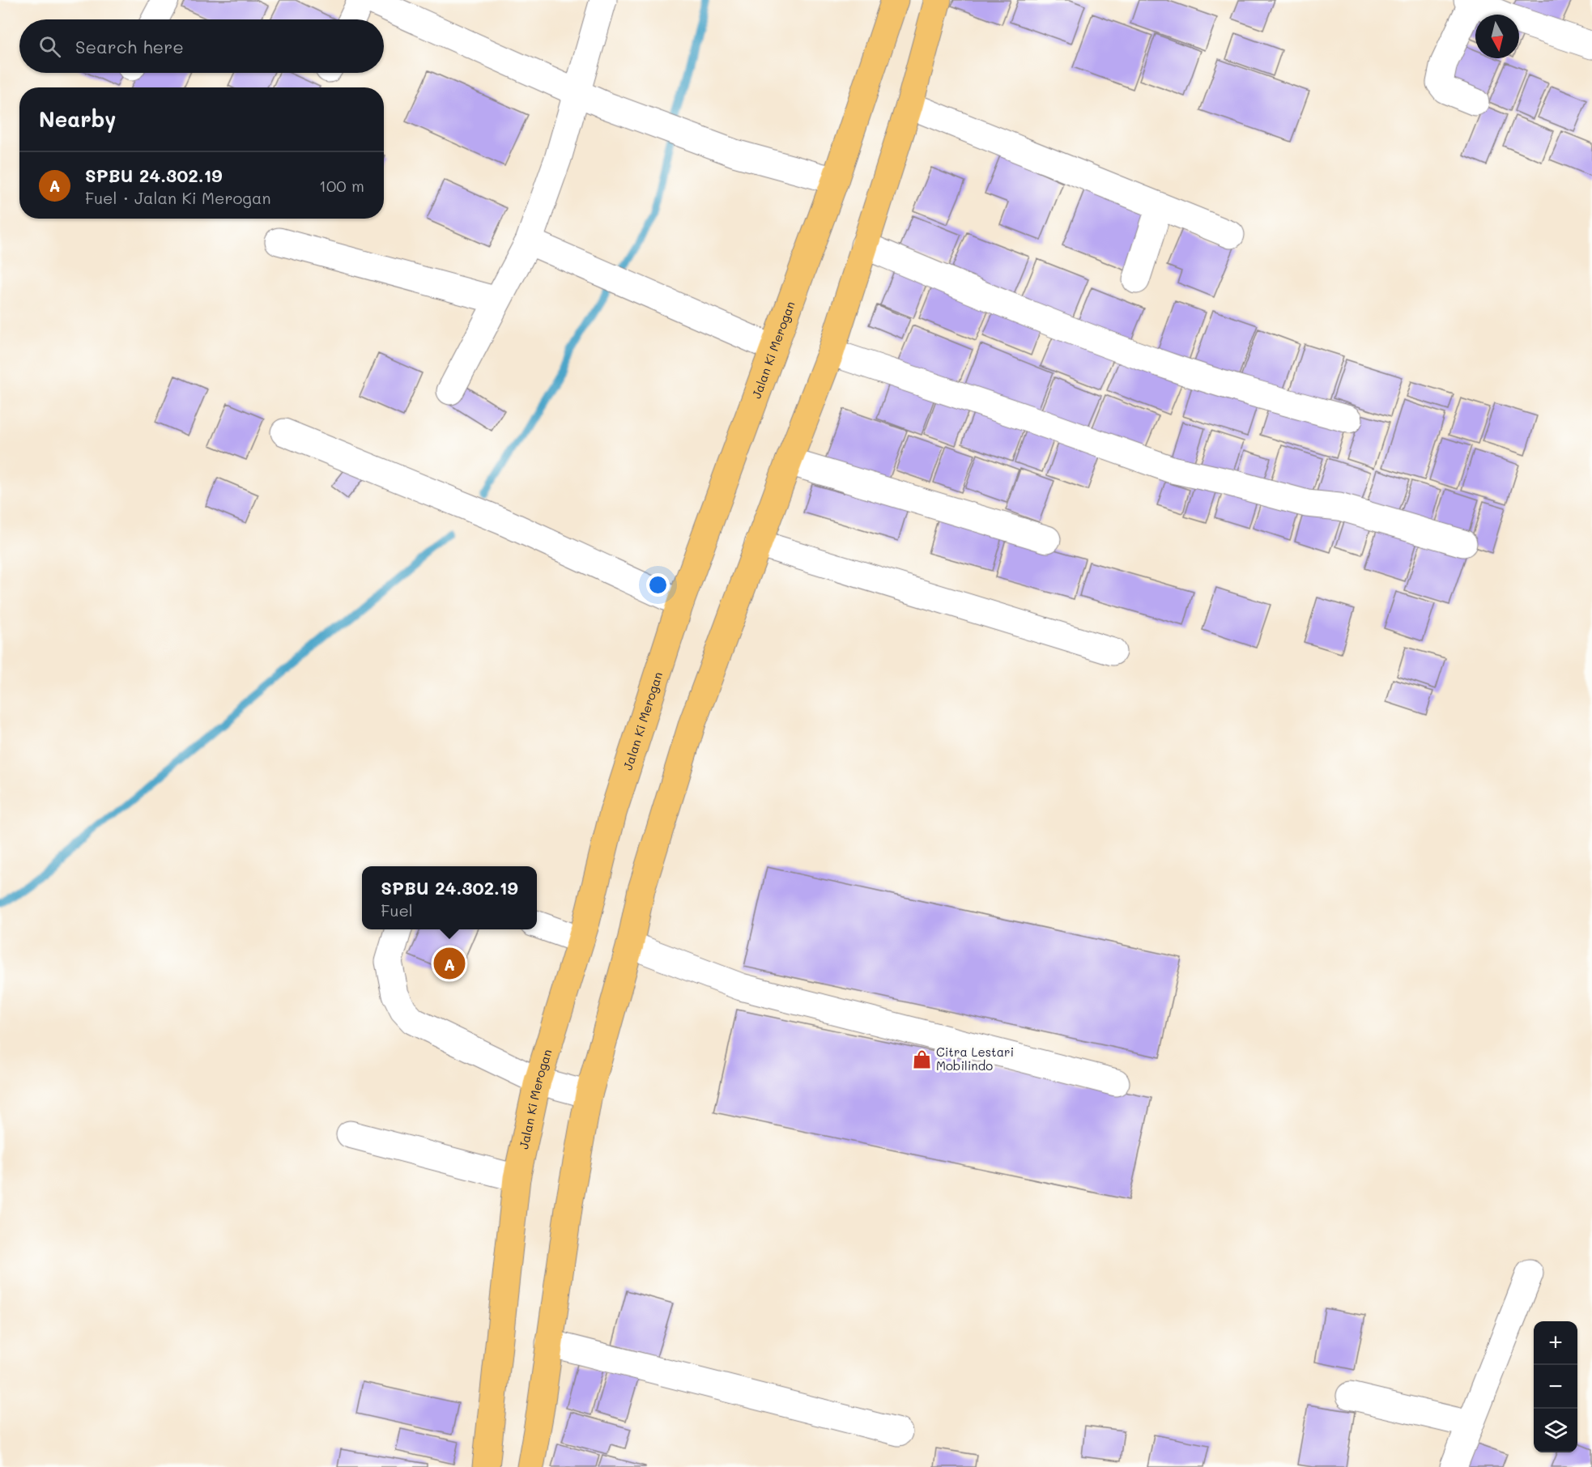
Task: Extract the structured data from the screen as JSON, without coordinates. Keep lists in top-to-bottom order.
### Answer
{
  "streets": {
    "highway": ["Jalan Ki Merogan"]
  },
  "places": {
    "shop": ["Citra Lestari Mobilindo"]
  },
  "north": "bottom",
  "page": {
    "search": "Search here",
    "heading": "Nearby",
    "list": [
      {
        "mark": "A",
        "name": "SPBU 24.302.19",
        "note": "Fuel · Jalan Ki Merogan",
        "value": "100 m"
      }
    ],
    "popup": ["SPBU 24.302.19", "Fuel"],
    "pins": "A",
    "map_buttons": ["+", "−"]
  }
}
